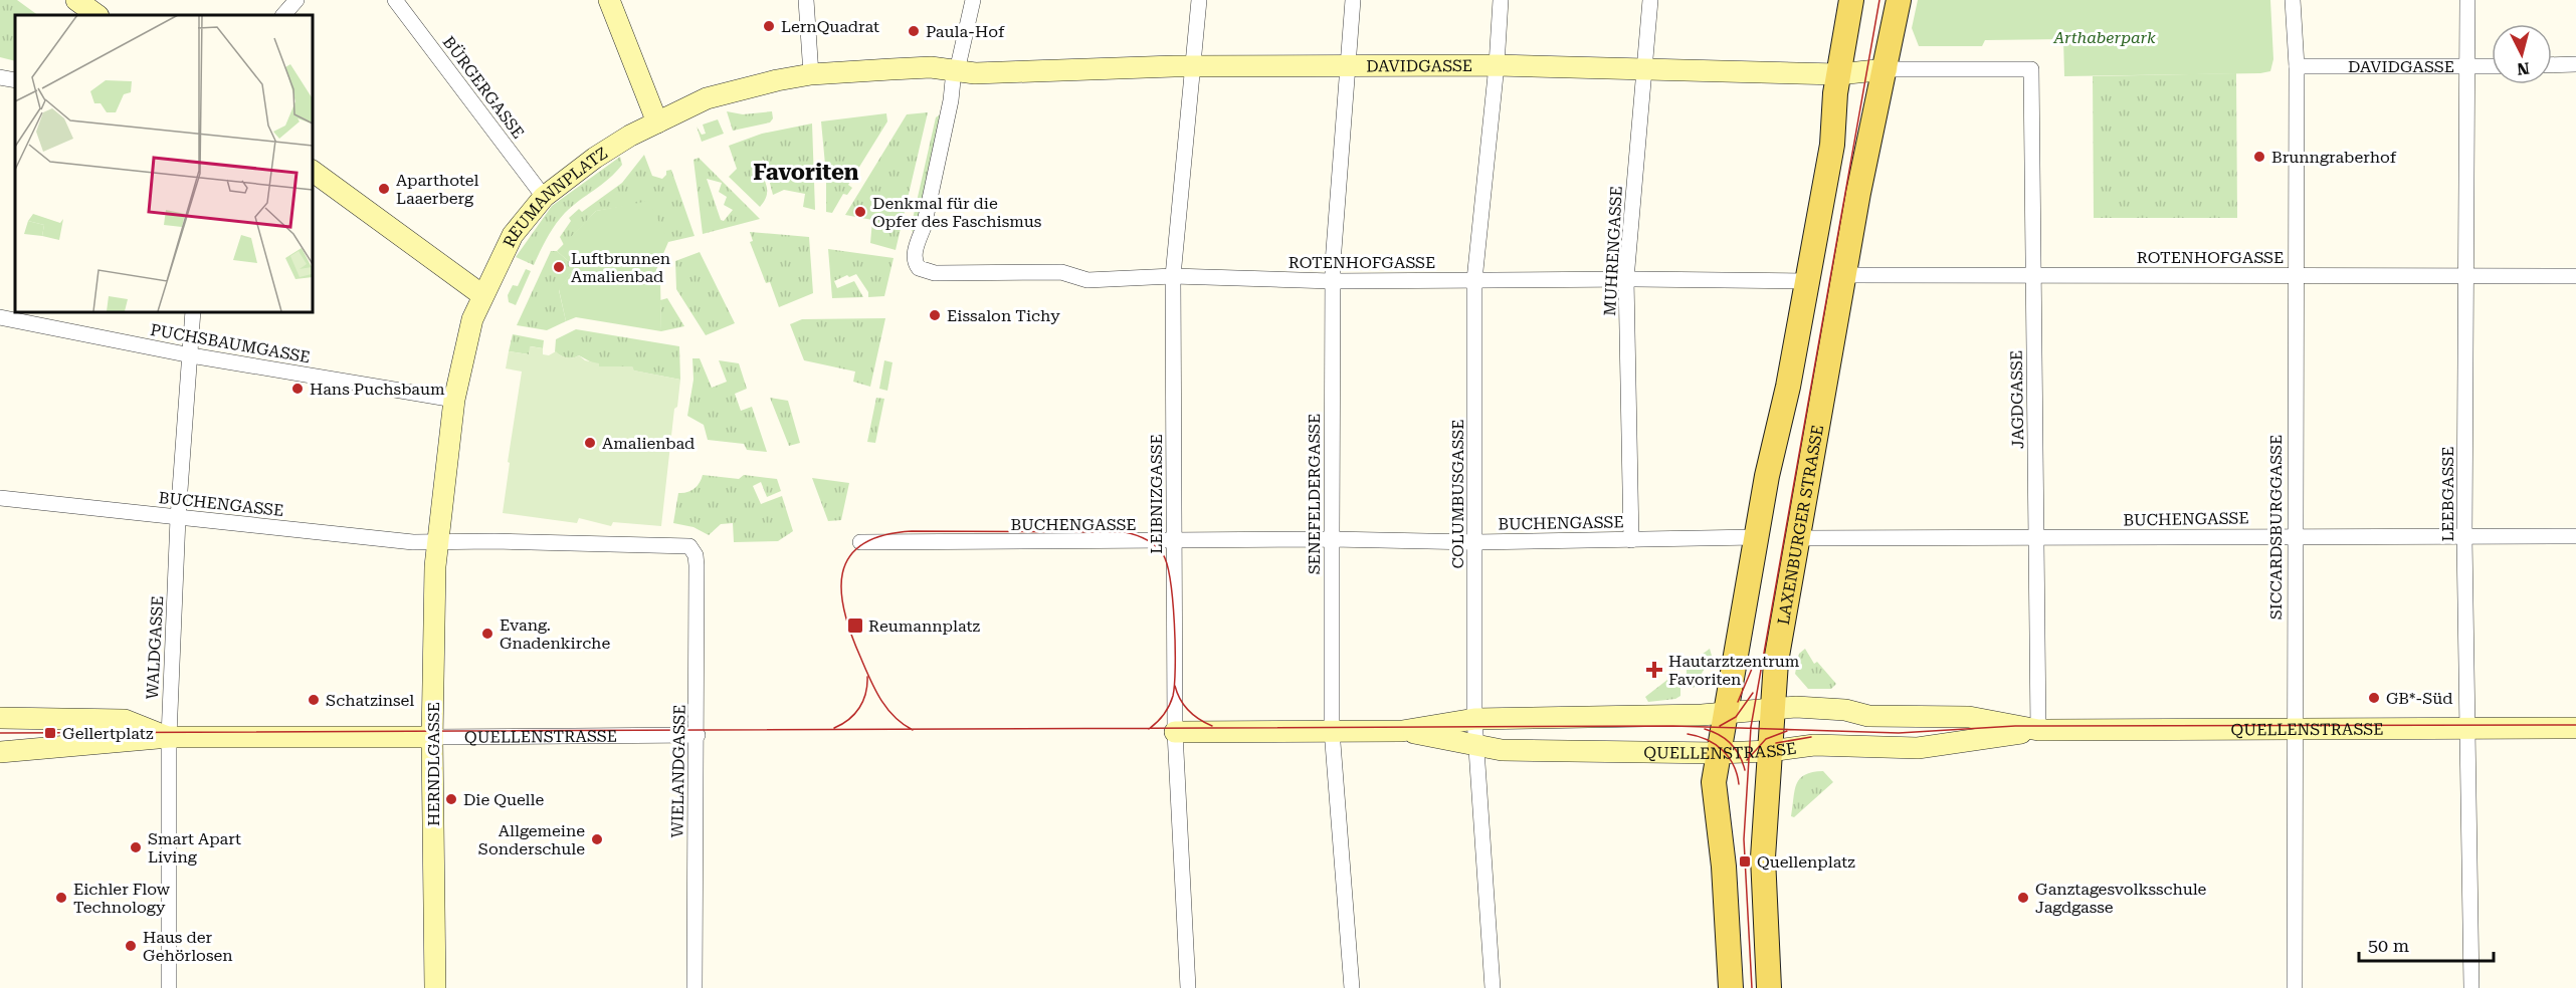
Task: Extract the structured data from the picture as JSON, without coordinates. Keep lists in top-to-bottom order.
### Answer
{
  "streets": {
    "main road": ["LAXENBURGER STRASSE"],
    "street": [
      "DAVIDGASSE",
      "BÜRGERGASSE",
      "REUMANNPLATZ",
      "MUHRENGASSE",
      "ROTENHOFGASSE",
      "PUCHSBAUMGASSE",
      "JAGDGASSE",
      "LEIBNIZGASSE",
      "SENEFELDERGASSE",
      "COLUMBUSGASSE",
      "LEEBGASSE",
      "BUCHENGASSE",
      "SICCARDSBURGGASSE",
      "WALDGASSE",
      "QUELLENSTRASSE",
      "HERNDLGASSE",
      "WIELANDGASSE"
    ]
  },
  "crossings": [
    ["DAVIDGASSE", "REUMANNPLATZ"],
    ["DAVIDGASSE", "MUHRENGASSE"],
    ["DAVIDGASSE", "ROTENHOFGASSE"],
    ["DAVIDGASSE", "JAGDGASSE"],
    ["DAVIDGASSE", "LEIBNIZGASSE"],
    ["DAVIDGASSE", "SENEFELDERGASSE"],
    ["DAVIDGASSE", "COLUMBUSGASSE"],
    ["DAVIDGASSE", "LEEBGASSE"],
    ["DAVIDGASSE", "LAXENBURGER STRASSE"],
    ["DAVIDGASSE", "SICCARDSBURGGASSE"],
    ["BÜRGERGASSE", "REUMANNPLATZ"],
    ["REUMANNPLATZ", "ROTENHOFGASSE"],
    ["REUMANNPLATZ", "PUCHSBAUMGASSE"],
    ["REUMANNPLATZ", "BUCHENGASSE"],
    ["REUMANNPLATZ", "HERNDLGASSE"],
    ["REUMANNPLATZ", "WIELANDGASSE"],
    ["MUHRENGASSE", "ROTENHOFGASSE"],
    ["MUHRENGASSE", "BUCHENGASSE"],
    ["ROTENHOFGASSE", "JAGDGASSE"],
    ["ROTENHOFGASSE", "LEIBNIZGASSE"],
    ["ROTENHOFGASSE", "SENEFELDERGASSE"],
    ["ROTENHOFGASSE", "COLUMBUSGASSE"],
    ["ROTENHOFGASSE", "LEEBGASSE"],
    ["ROTENHOFGASSE", "LAXENBURGER STRASSE"],
    ["ROTENHOFGASSE", "SICCARDSBURGGASSE"],
    ["PUCHSBAUMGASSE", "WALDGASSE"],
    ["JAGDGASSE", "BUCHENGASSE"],
    ["JAGDGASSE", "LAXENBURGER STRASSE"],
    ["JAGDGASSE", "QUELLENSTRASSE"],
    ["LEIBNIZGASSE", "BUCHENGASSE"],
    ["LEIBNIZGASSE", "QUELLENSTRASSE"],
    ["SENEFELDERGASSE", "BUCHENGASSE"],
    ["SENEFELDERGASSE", "QUELLENSTRASSE"],
    ["COLUMBUSGASSE", "BUCHENGASSE"],
    ["COLUMBUSGASSE", "QUELLENSTRASSE"],
    ["LEEBGASSE", "BUCHENGASSE"],
    ["LEEBGASSE", "QUELLENSTRASSE"],
    ["BUCHENGASSE", "LAXENBURGER STRASSE"],
    ["BUCHENGASSE", "SICCARDSBURGGASSE"],
    ["BUCHENGASSE", "WALDGASSE"],
    ["BUCHENGASSE", "HERNDLGASSE"],
    ["BUCHENGASSE", "WIELANDGASSE"],
    ["LAXENBURGER STRASSE", "QUELLENSTRASSE"],
    ["SICCARDSBURGGASSE", "QUELLENSTRASSE"],
    ["WALDGASSE", "QUELLENSTRASSE"],
    ["QUELLENSTRASSE", "HERNDLGASSE"],
    ["QUELLENSTRASSE", "WIELANDGASSE"],
    ["HERNDLGASSE", "WIELANDGASSE"]
  ],
  "districts": ["Favoriten"],
  "parks": ["Arthaberpark"],
  "places": {
    "other": [
      "LernQuadrat",
      "Paula-Hof",
      "Brunngraberhof",
      "Aparthotel Laaerberg",
      "Denkmal für die Opfer des Faschismus",
      "Luftbrunnen Amalienbad",
      "Eissalon Tichy",
      "Hans Puchsbaum",
      "Amalienbad",
      "Evang. Gnadenkirche",
      "GB*-Süd",
      "Schatzinsel",
      "Die Quelle",
      "Allgemeine Sonderschule",
      "Smart Apart Living",
      "Eichler Flow Technology",
      "Ganztagesvolksschule Jagdgasse",
      "Haus der Gehörlosen"
    ],
    "transit": ["Reumannplatz", "Gellertplatz", "Quellenplatz"],
    "health": ["Hautarztzentrum Favoriten"]
  },
  "scale_bar": "50 m",
  "north": "bottom"
}
